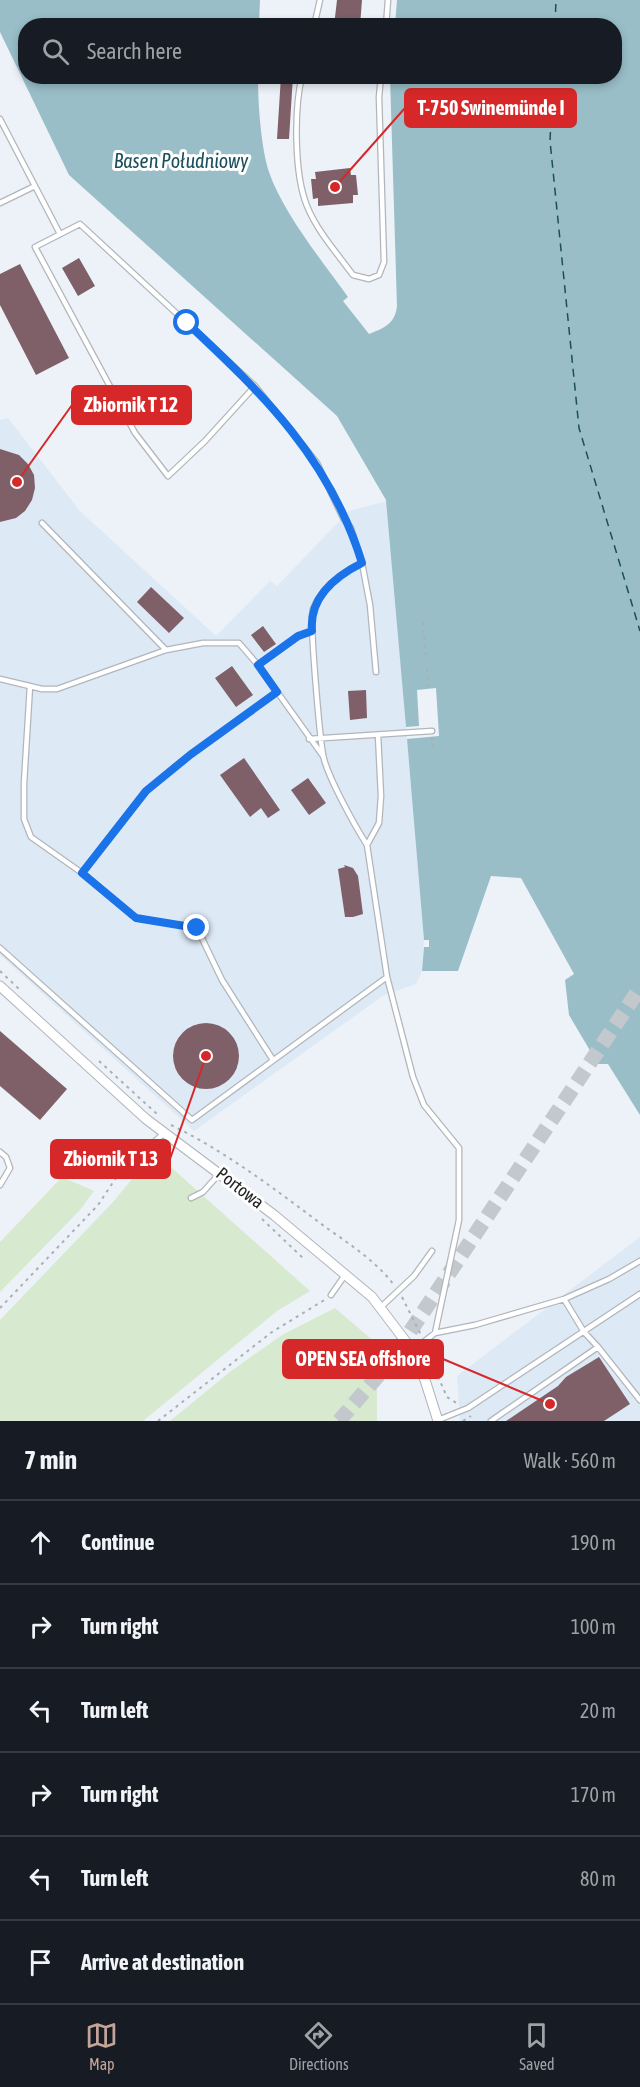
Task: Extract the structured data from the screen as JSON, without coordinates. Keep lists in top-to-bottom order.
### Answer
{
  "streets": {
    "street": ["Portowa"]
  },
  "water": ["Basen Południowy"],
  "places": [
    "T-750 Swinemünde I",
    "Zbiornik T 12",
    "Zbiornik T 13",
    "OPEN SEA offshore"
  ],
  "page": {
    "search": "Search here",
    "heading": ["7 min", "Walk · 560 m"],
    "list": [
      ["Continue", "190 m"],
      ["Turn right", "100 m"],
      ["Turn left", "20 m"],
      ["Turn right", "170 m"],
      ["Turn left", "80 m"],
      "Arrive at destination"
    ],
    "nav": ["Map", "Directions", "Saved"]
  }
}
